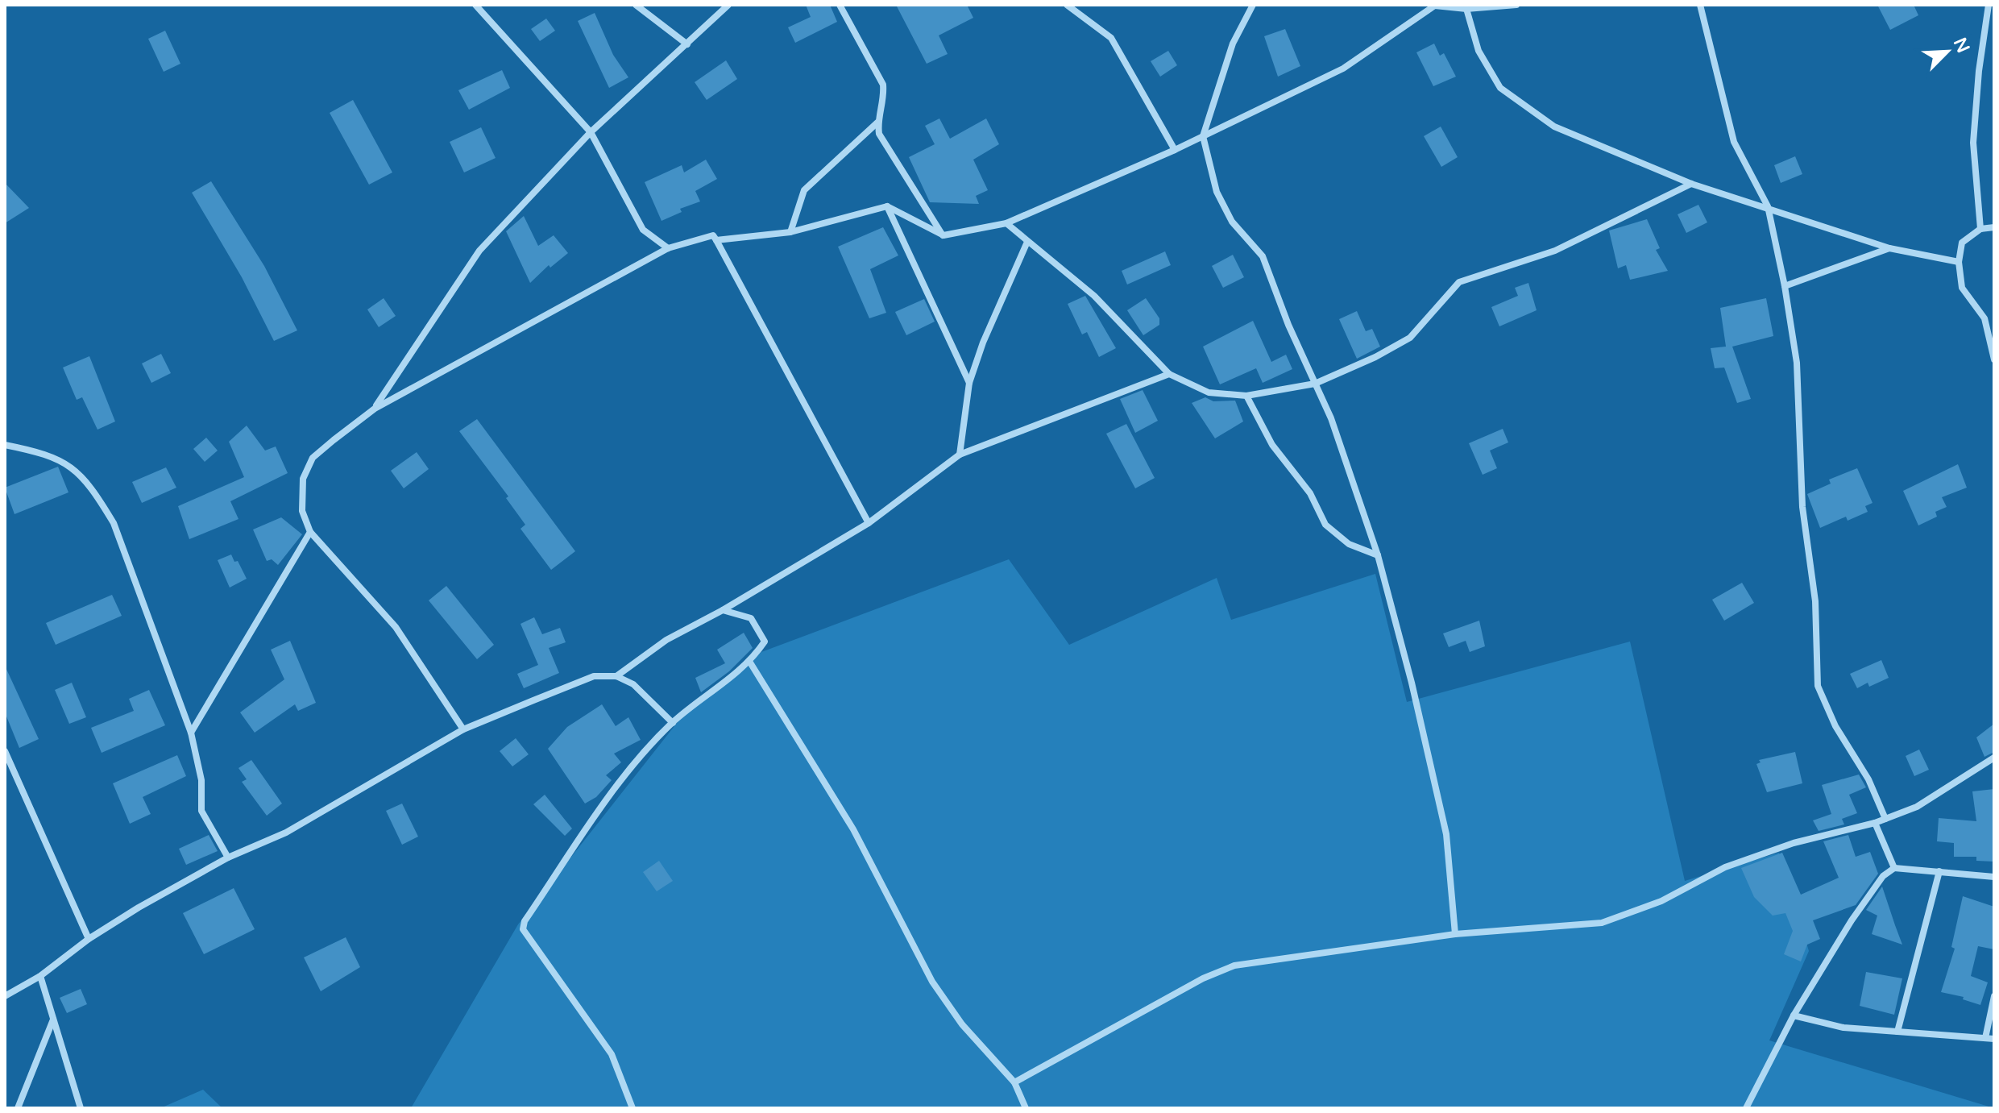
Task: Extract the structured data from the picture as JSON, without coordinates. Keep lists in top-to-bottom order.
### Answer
{
  "north": "top right"
}
